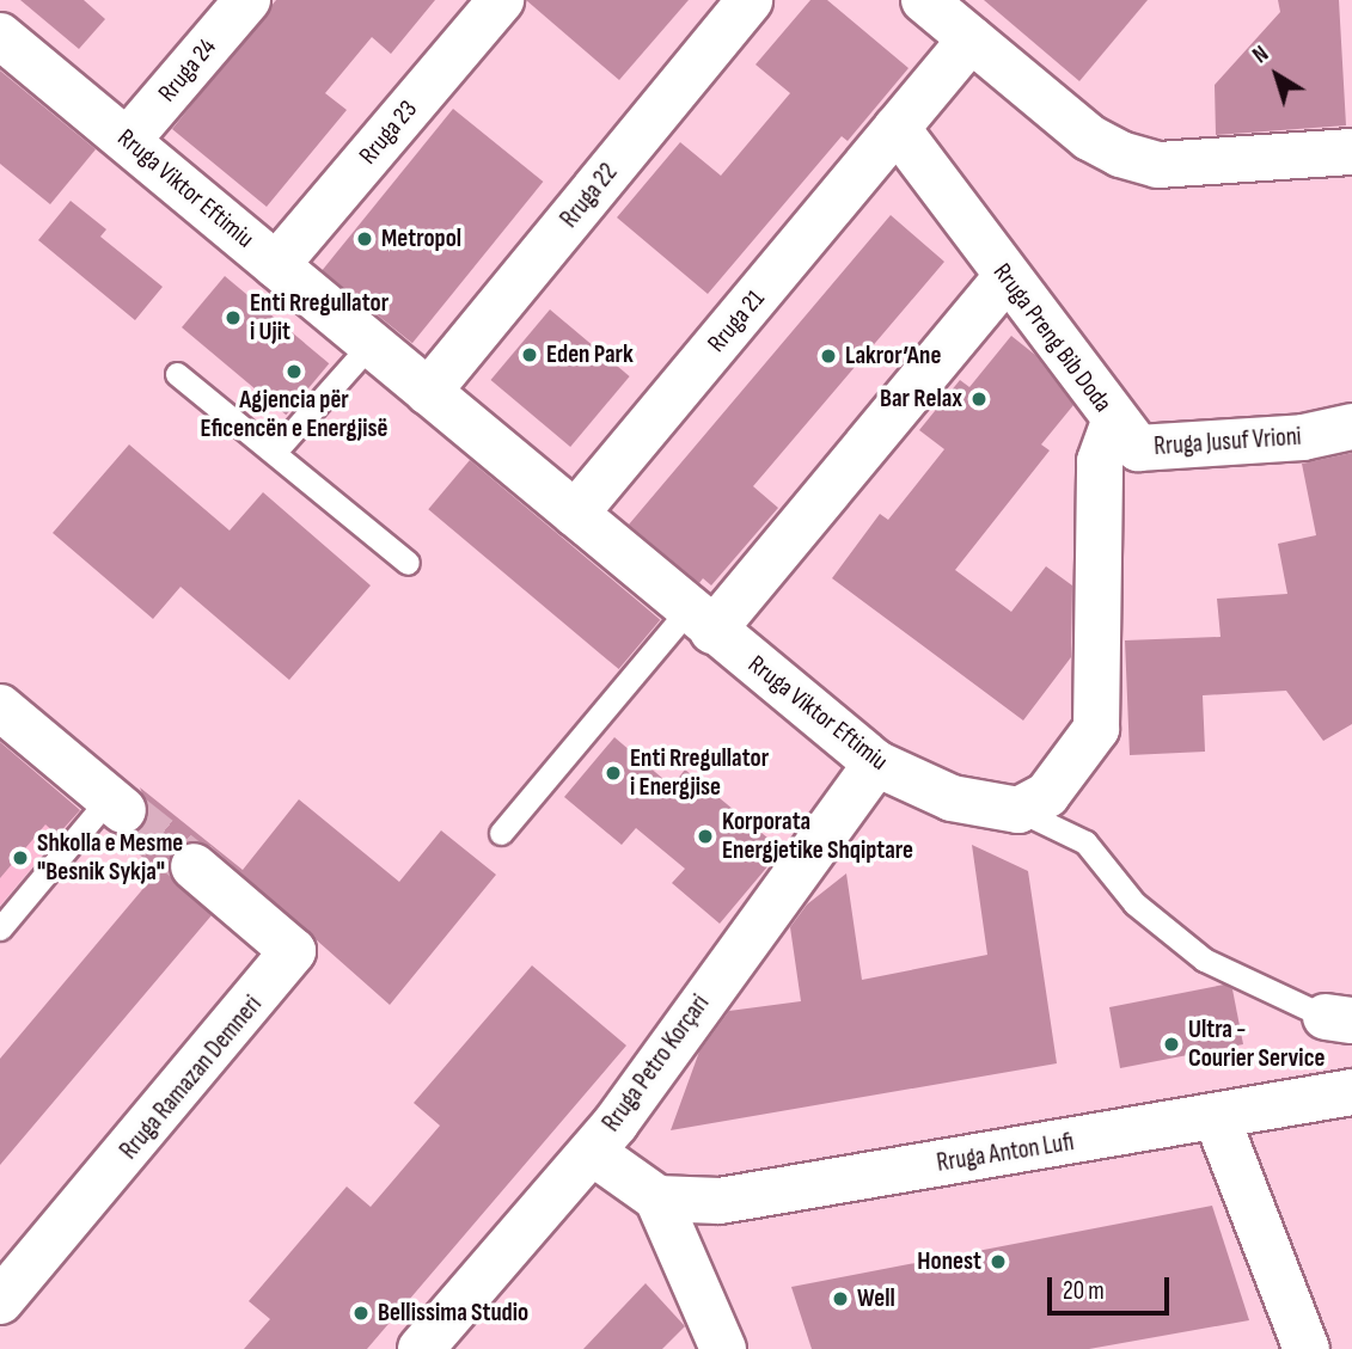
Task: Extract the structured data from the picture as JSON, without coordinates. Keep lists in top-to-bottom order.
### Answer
{
  "streets": {
    "street": [
      "Rruga 24",
      "Rruga 23",
      "Rruga Viktor Eftimiu",
      "Rruga 22",
      "Rruga 21",
      "Rruga Preng Bib Doda",
      "Rruga Jusuf Vrioni",
      "Rruga Petro Korçari",
      "Rruga Ramazan Demneri",
      "Rruga Anton Lufi"
    ]
  },
  "crossings": [
    ["Rruga 24", "Rruga Viktor Eftimiu"],
    ["Rruga 23", "Rruga Viktor Eftimiu"],
    ["Rruga Viktor Eftimiu", "Rruga 22"],
    ["Rruga Viktor Eftimiu", "Rruga 21"],
    ["Rruga Viktor Eftimiu", "Rruga Preng Bib Doda"],
    ["Rruga Viktor Eftimiu", "Rruga Petro Korçari"],
    ["Rruga 21", "Rruga Preng Bib Doda"],
    ["Rruga Preng Bib Doda", "Rruga Jusuf Vrioni"]
  ],
  "places": [
    "Metropol",
    "Enti Rregullator i Ujit",
    "Eden Park",
    "Lakror’Ane",
    "Agjencia për Eficencën e Energjisë",
    "Bar Relax",
    "Enti Rregullator i Energjise",
    "Korporata Energjetike Shqiptare",
    "Shkolla e Mesme \"Besnik Sykja\"",
    "Ultra - Courier Service",
    "Honest",
    "Well",
    "Bellissima Studio"
  ],
  "scale_bar": "20 m",
  "north": "top left"
}
